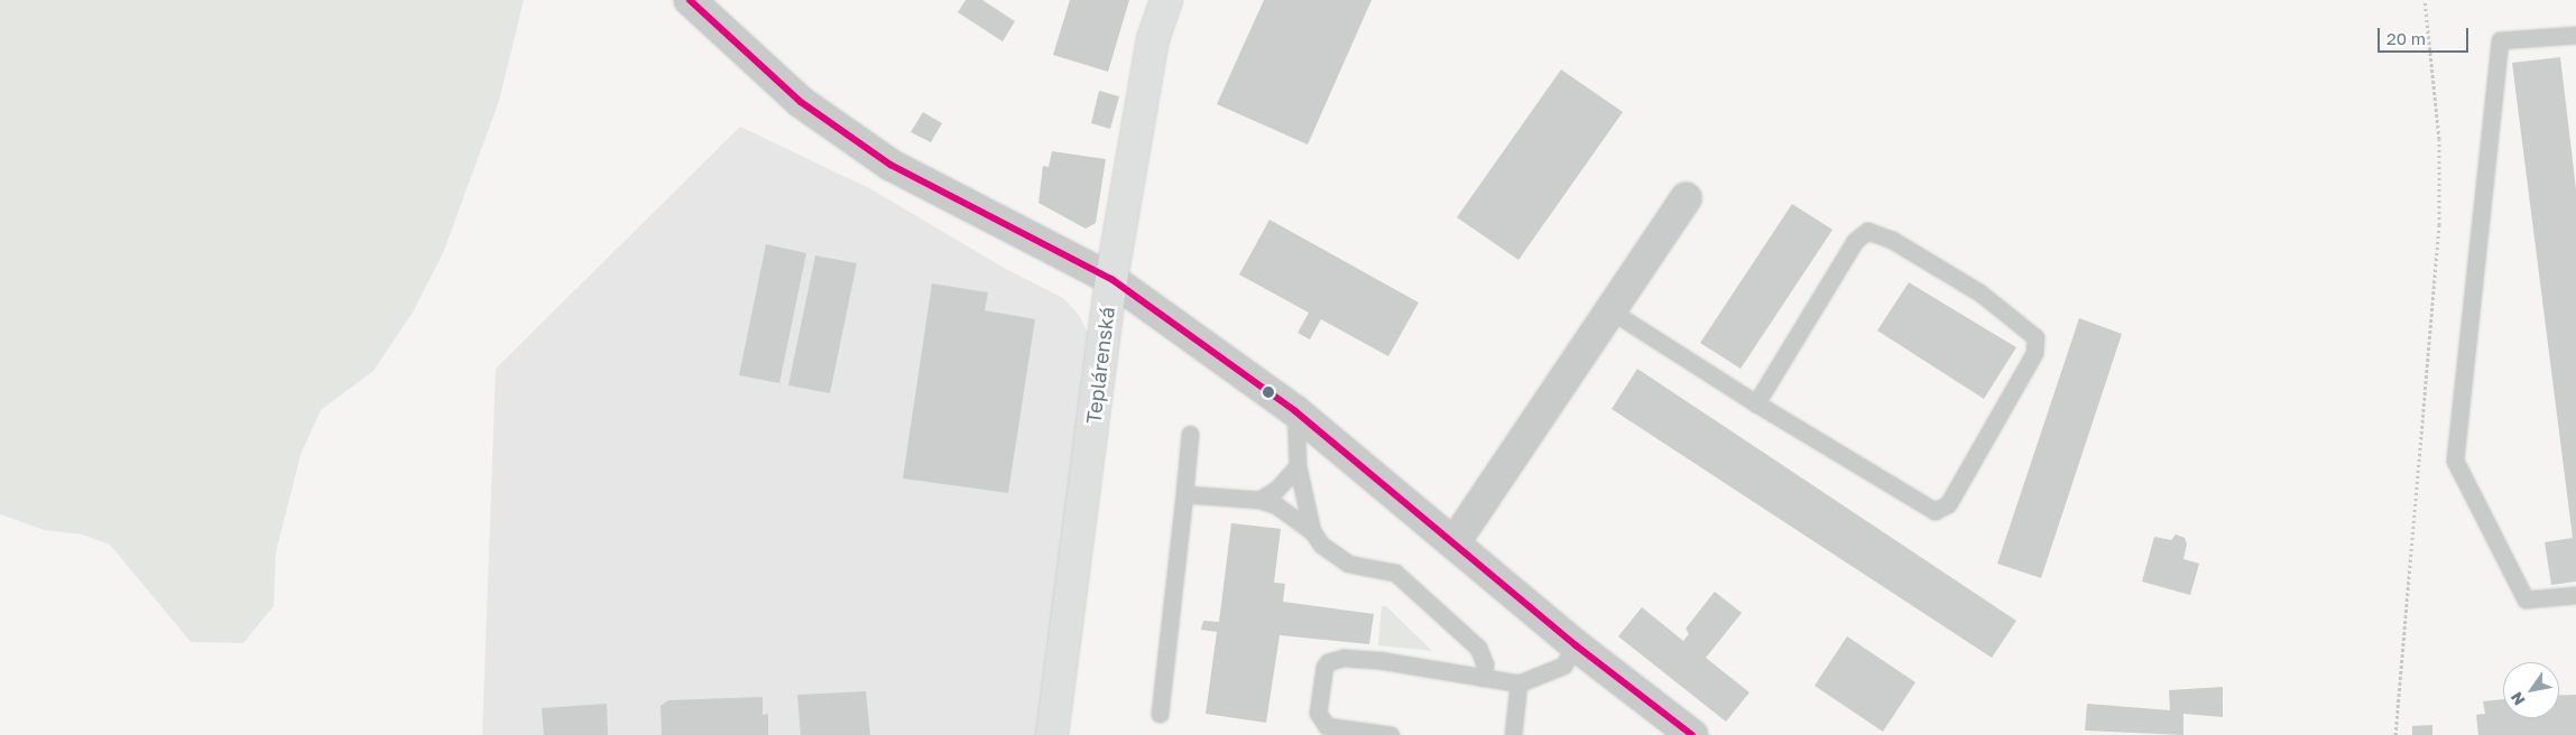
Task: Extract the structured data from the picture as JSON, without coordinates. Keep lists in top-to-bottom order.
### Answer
{
  "streets": {
    "street": ["Teplárenská"]
  },
  "scale_bar": "20 m",
  "north": "bottom left"
}
